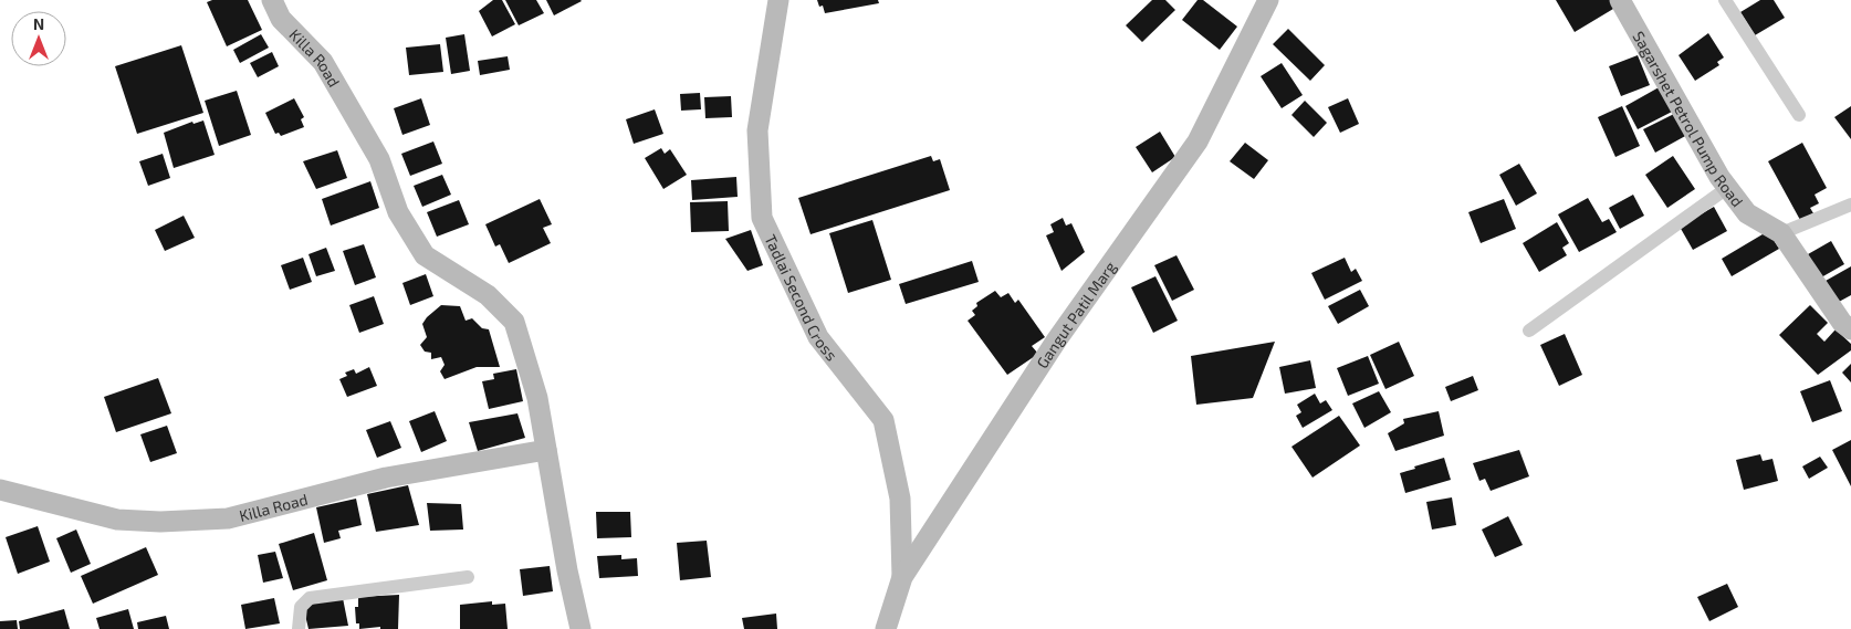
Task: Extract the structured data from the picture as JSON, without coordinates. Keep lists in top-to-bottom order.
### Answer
{
  "streets": {
    "street": [
      "Killa Road",
      "Sagarshet Petrol Pump Road",
      "Tadlai Second Cross",
      "Gangut Patil Marg"
    ]
  },
  "crossings": [
    ["Tadlai Second Cross", "Gangut Patil Marg"]
  ],
  "north": "top"
}
